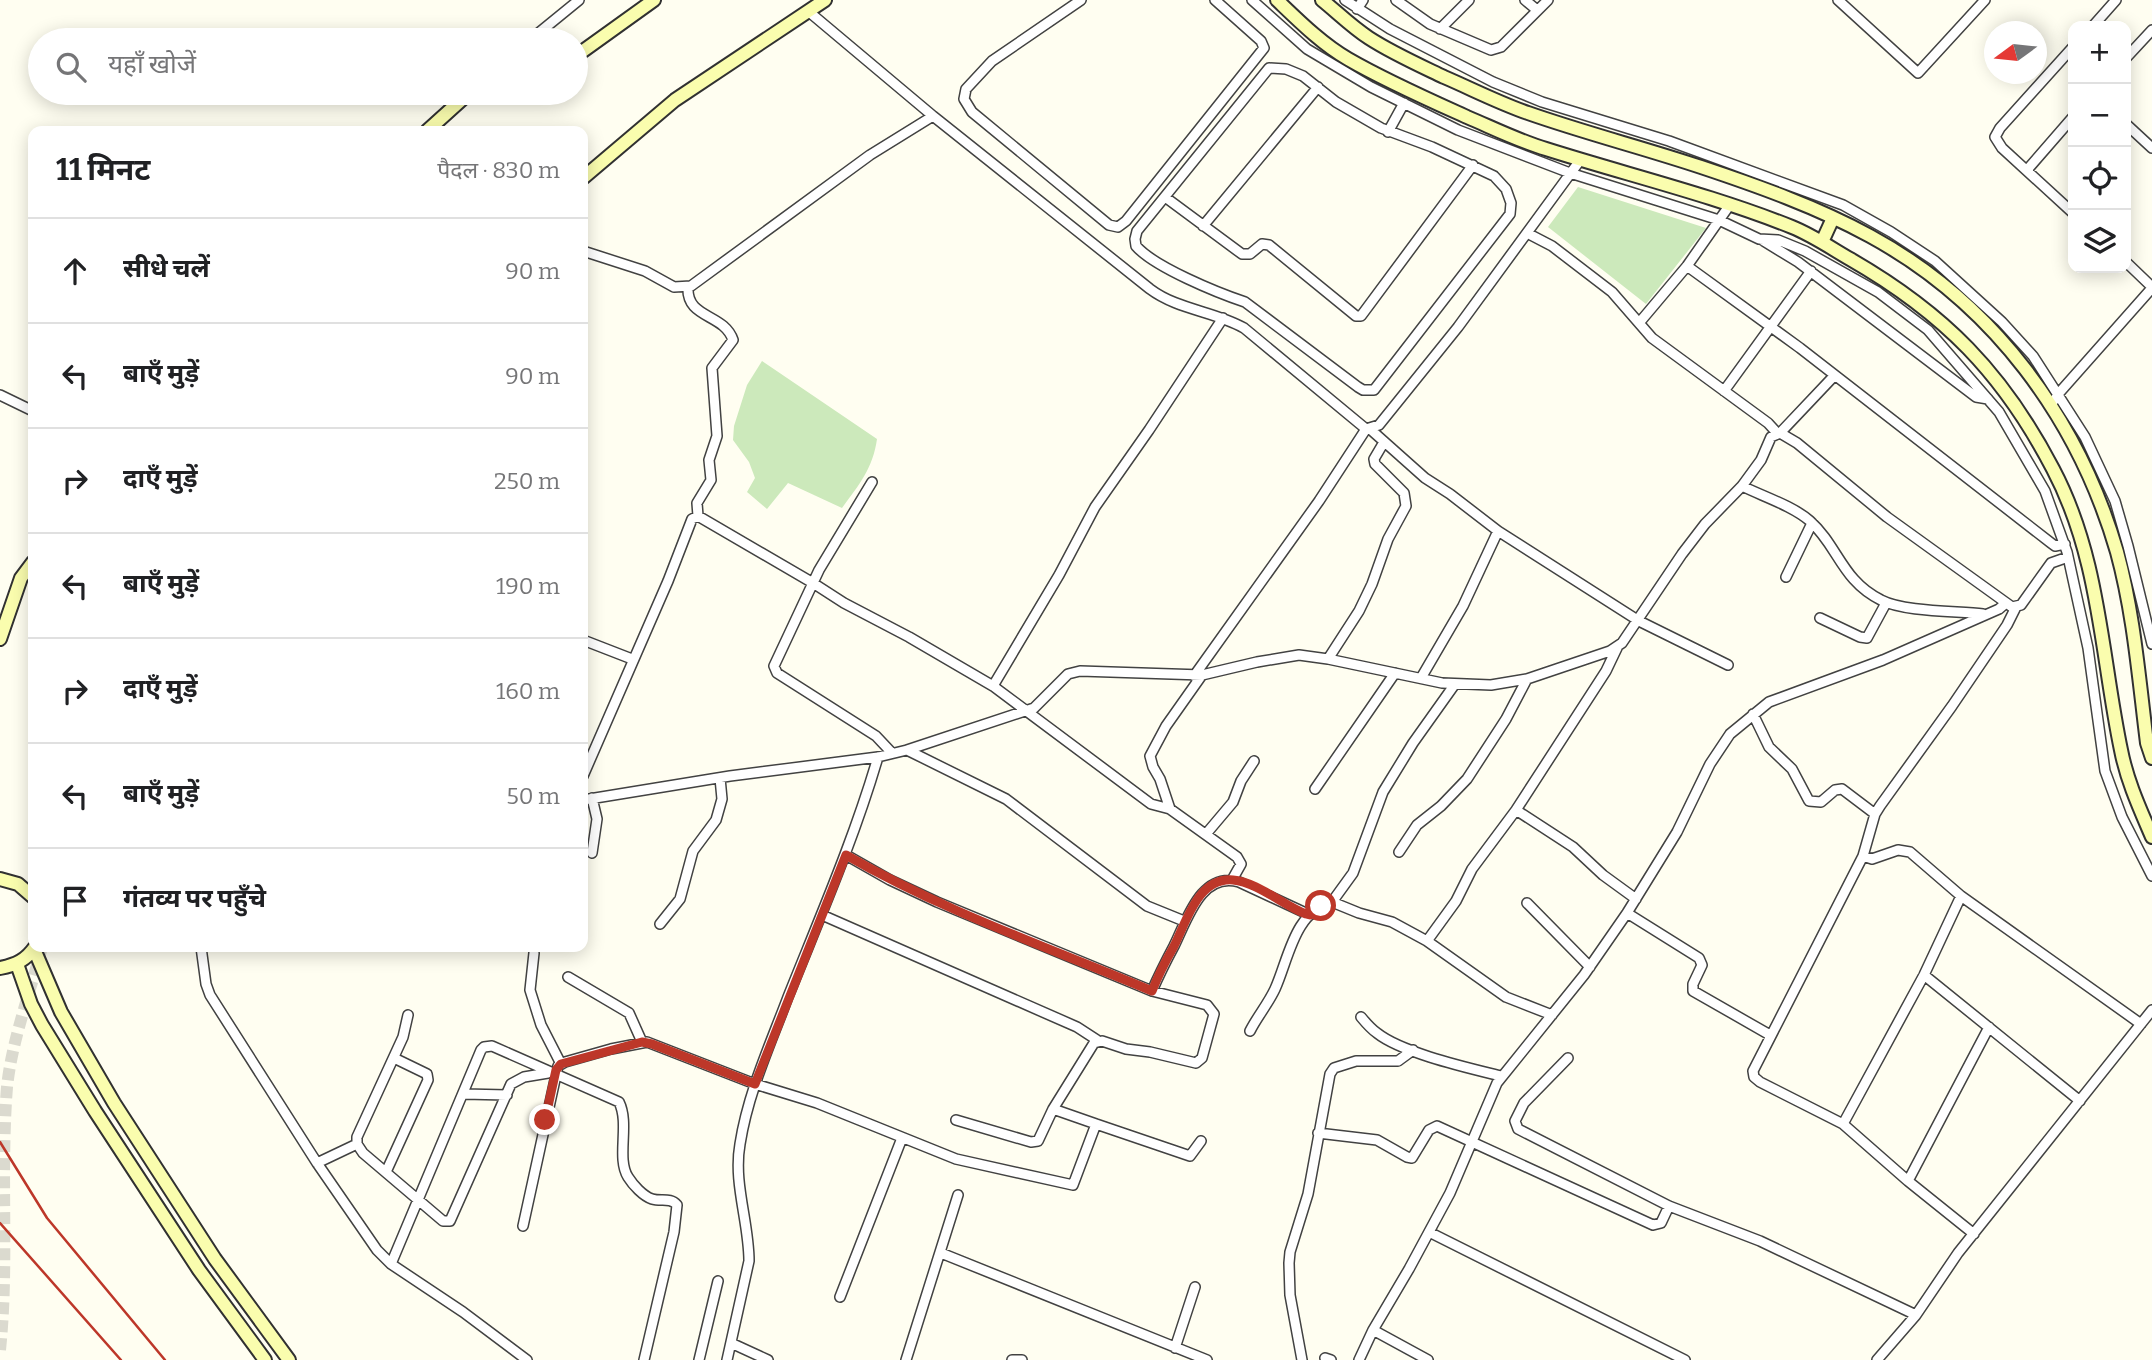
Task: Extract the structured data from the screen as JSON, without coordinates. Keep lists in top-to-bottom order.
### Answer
{
  "north": "left",
  "page": {
    "map_buttons": ["+", "−"],
    "search": "यहाँ खोजें",
    "heading": ["11 मिनट", "पैदल · 830 m"],
    "list": [
      ["सीधे चलें", "90 m"],
      ["बाएँ मुड़ें", "90 m"],
      ["दाएँ मुड़ें", "250 m"],
      ["बाएँ मुड़ें", "190 m"],
      ["दाएँ मुड़ें", "160 m"],
      ["बाएँ मुड़ें", "50 m"],
      "गंतव्य पर पहुँचे"
    ]
  }
}
